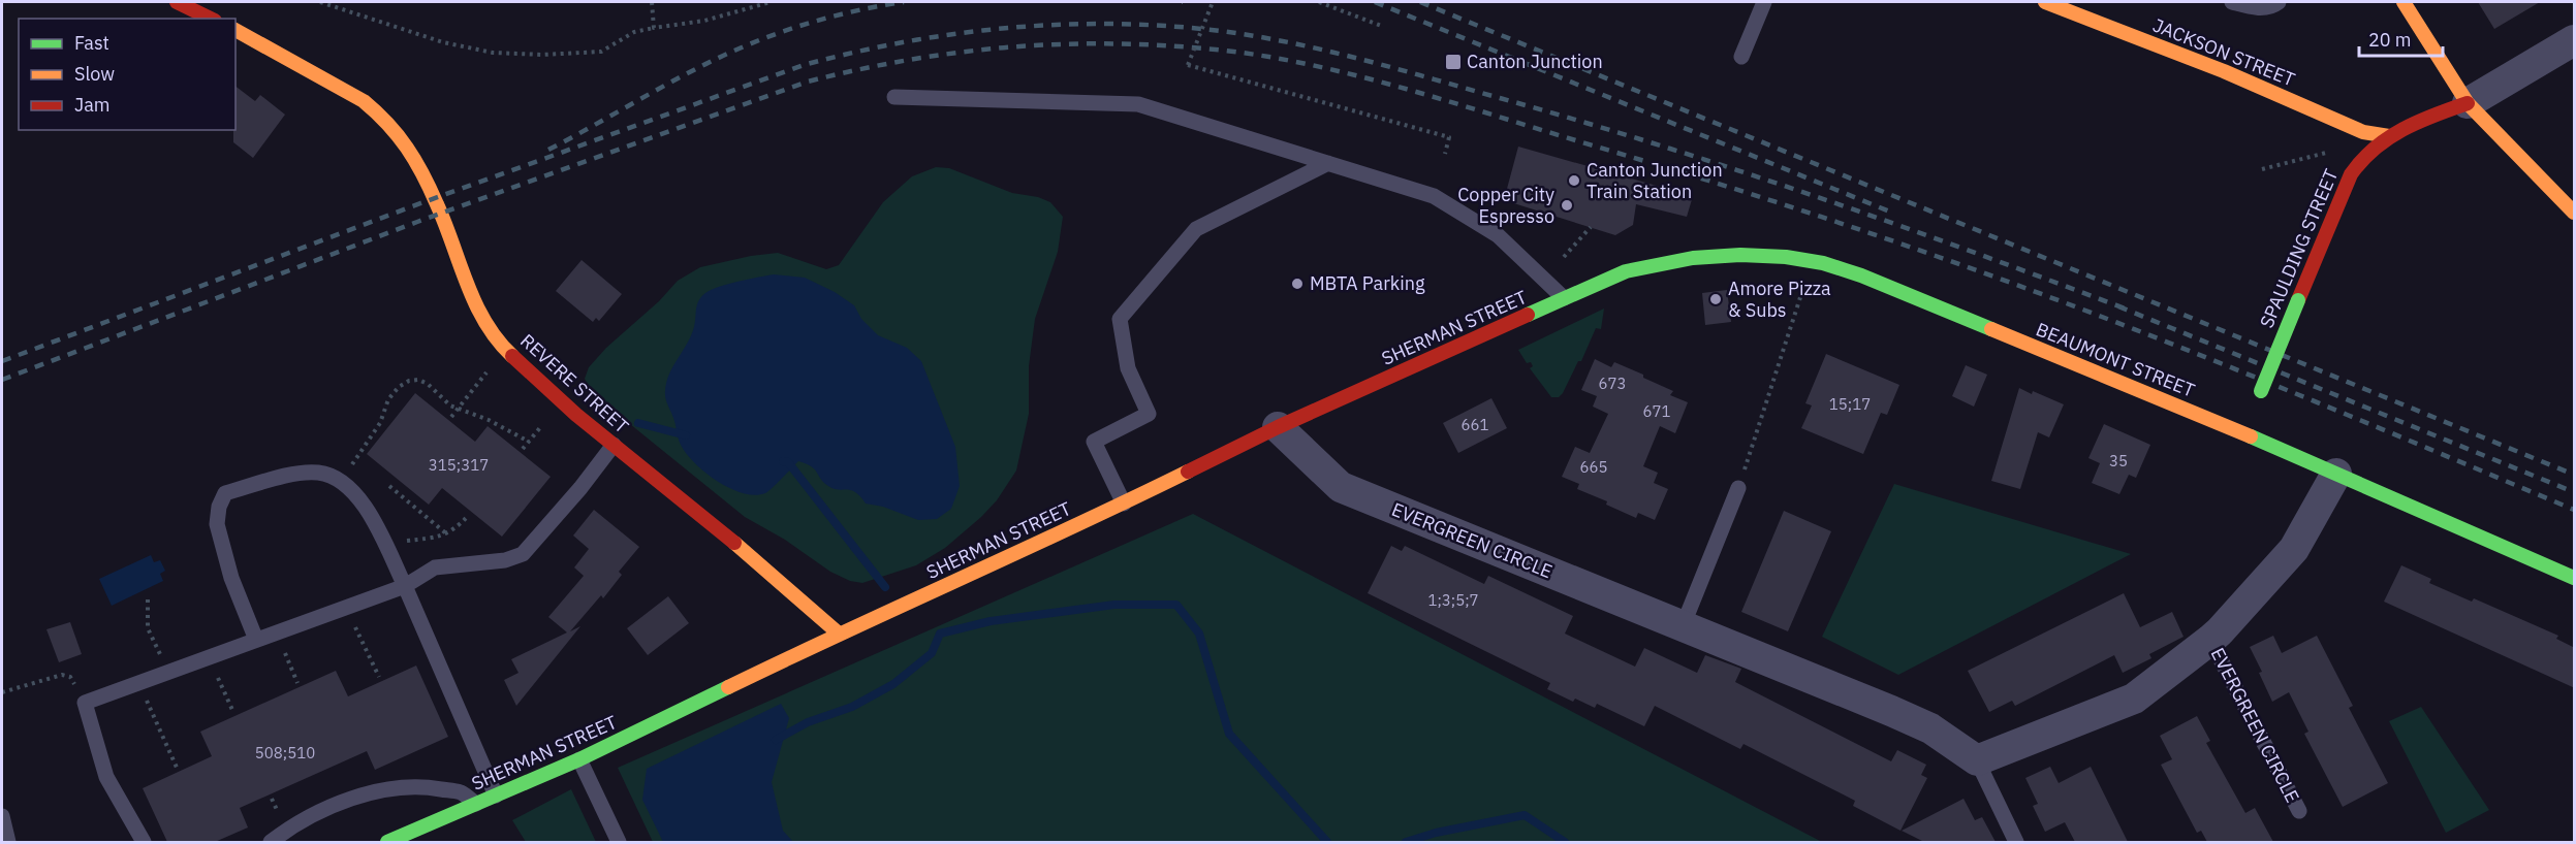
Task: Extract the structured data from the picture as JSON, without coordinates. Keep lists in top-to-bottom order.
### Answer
{
  "streets": {
    "main road": [
      "JACKSON STREET",
      "SPAULDING STREET",
      "SHERMAN STREET",
      "BEAUMONT STREET",
      "REVERE STREET"
    ],
    "street": ["EVERGREEN CIRCLE"]
  },
  "crossings": [
    ["JACKSON STREET", "SPAULDING STREET"],
    ["SHERMAN STREET", "BEAUMONT STREET"],
    ["SHERMAN STREET", "REVERE STREET"],
    ["SHERMAN STREET", "EVERGREEN CIRCLE"],
    ["BEAUMONT STREET", "EVERGREEN CIRCLE"]
  ],
  "places": {
    "transit": ["Canton Junction"],
    "other": [
      "Canton Junction Train Station",
      "Copper City Espresso",
      "MBTA Parking",
      "Amore Pizza & Subs"
    ]
  },
  "house_numbers": [
    "673",
    "15;17",
    "671",
    "661",
    "35",
    "315;317",
    "665",
    "1;3;5;7",
    "508;510"
  ],
  "legend": ["Fast", "Slow", "Jam"],
  "scale_bar": "20 m"
}
